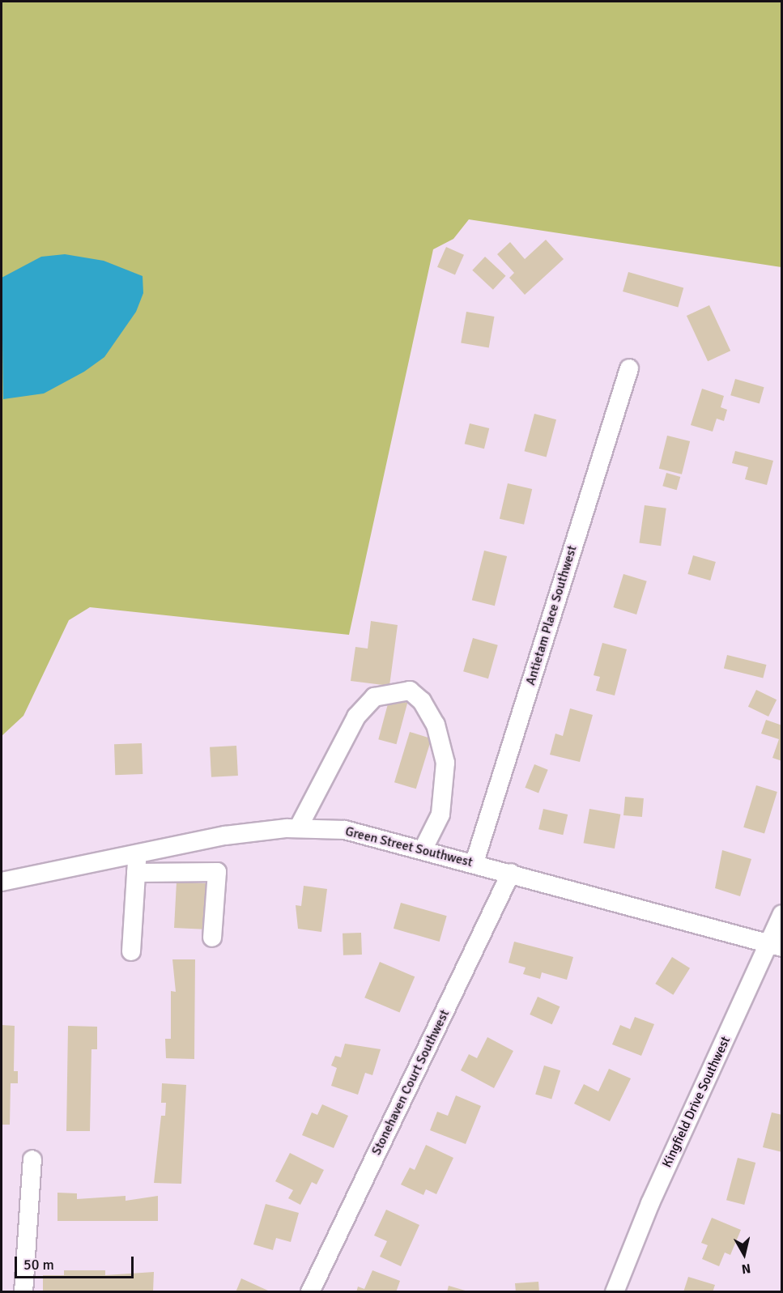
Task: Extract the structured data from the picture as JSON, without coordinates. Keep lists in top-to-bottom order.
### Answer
{
  "streets": {
    "street": [
      "Antietam Place Southwest",
      "Green Street Southwest",
      "Stonehaven Court Southwest",
      "Kingfield Drive Southwest"
    ]
  },
  "crossings": [
    ["Antietam Place Southwest", "Green Street Southwest"],
    ["Green Street Southwest", "Stonehaven Court Southwest"],
    ["Green Street Southwest", "Kingfield Drive Southwest"]
  ],
  "scale_bar": "50 m",
  "north": "bottom"
}
